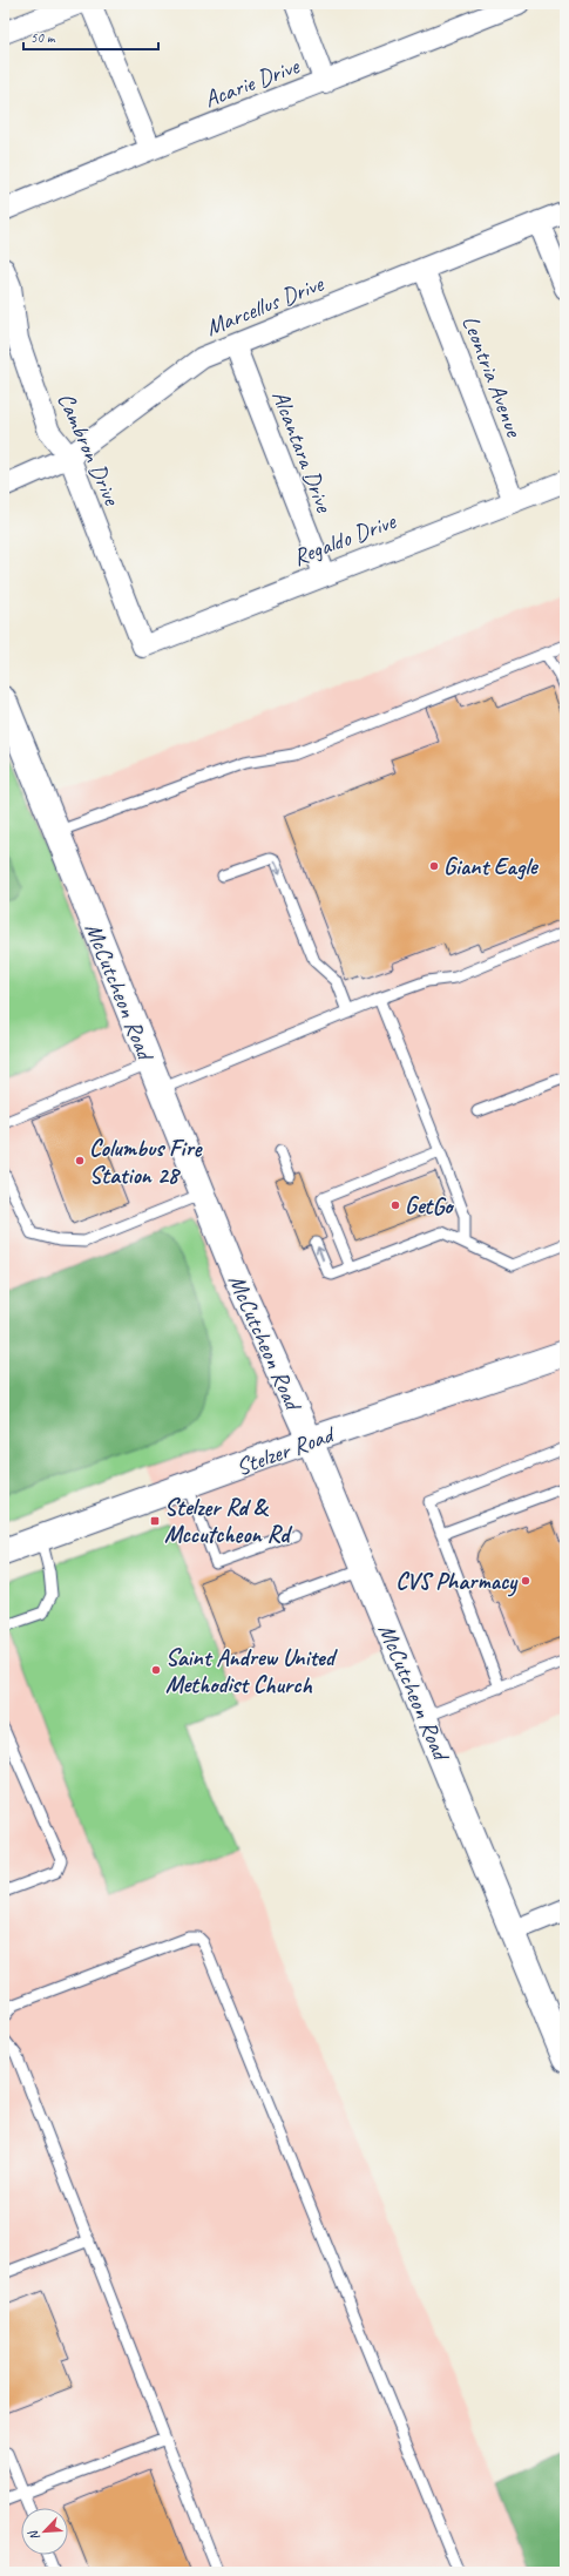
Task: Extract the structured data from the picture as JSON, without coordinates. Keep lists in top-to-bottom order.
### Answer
{
  "streets": {
    "main road": ["McCutcheon Road", "Stelzer Road"],
    "street": [
      "Acarie Drive",
      "Marcellus Drive",
      "Leontria Avenue",
      "Cambron Drive",
      "Alcantara Drive",
      "Regaldo Drive"
    ]
  },
  "crossings": [
    ["Marcellus Drive", "Leontria Avenue"],
    ["Marcellus Drive", "Cambron Drive"],
    ["Marcellus Drive", "Alcantara Drive"],
    ["Leontria Avenue", "Regaldo Drive"],
    ["Cambron Drive", "Regaldo Drive"],
    ["Alcantara Drive", "Regaldo Drive"],
    ["McCutcheon Road", "Stelzer Road"]
  ],
  "places": {
    "other": [
      "Giant Eagle",
      "Columbus Fire Station 28",
      "GetGo",
      "CVS Pharmacy",
      "Saint Andrew United Methodist Church"
    ],
    "transit": ["Stelzer Rd & Mccutcheon Rd"]
  },
  "scale_bar": "50 m",
  "north": "bottom left"
}
